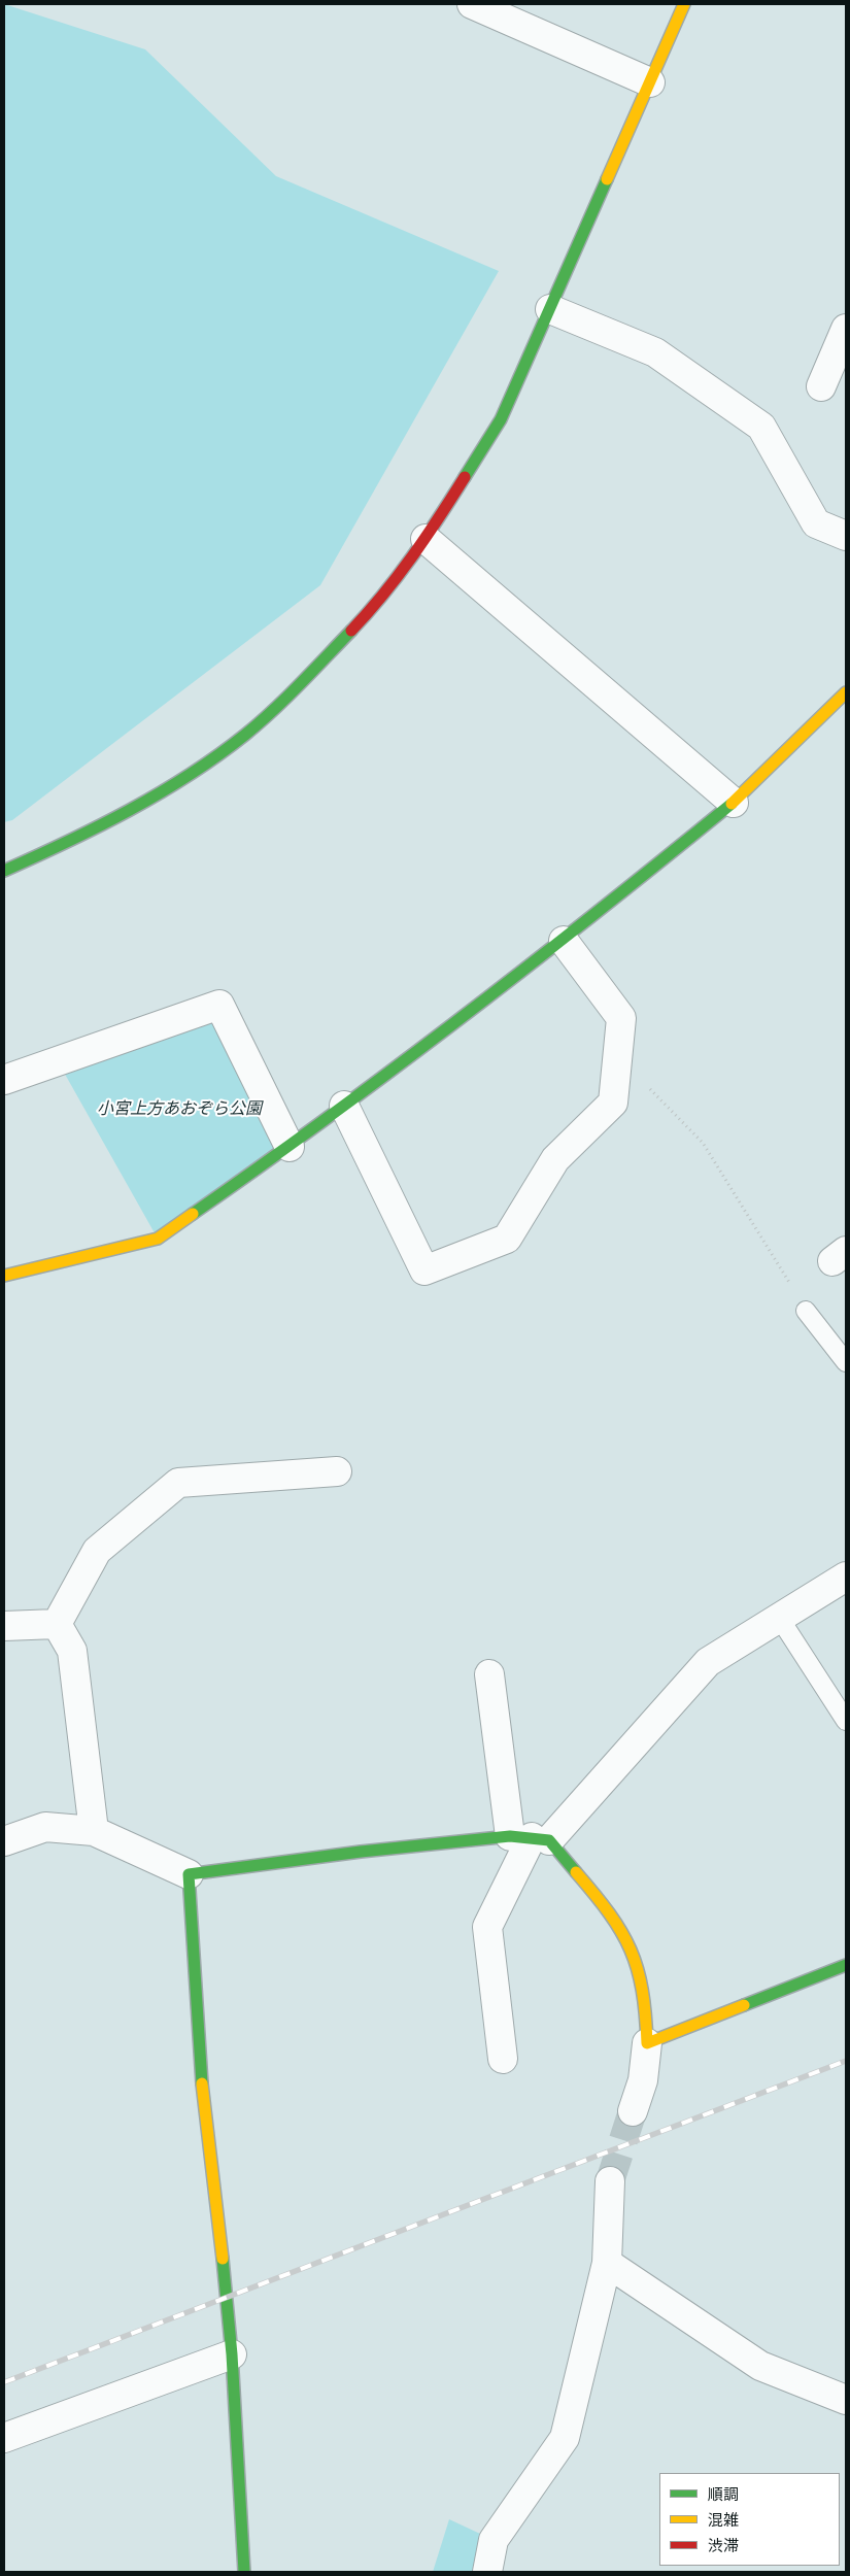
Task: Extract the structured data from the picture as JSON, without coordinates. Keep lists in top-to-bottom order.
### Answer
{
  "parks": ["小宮上方あおぞら公園"],
  "legend": ["順調", "混雑", "渋滞"]
}
